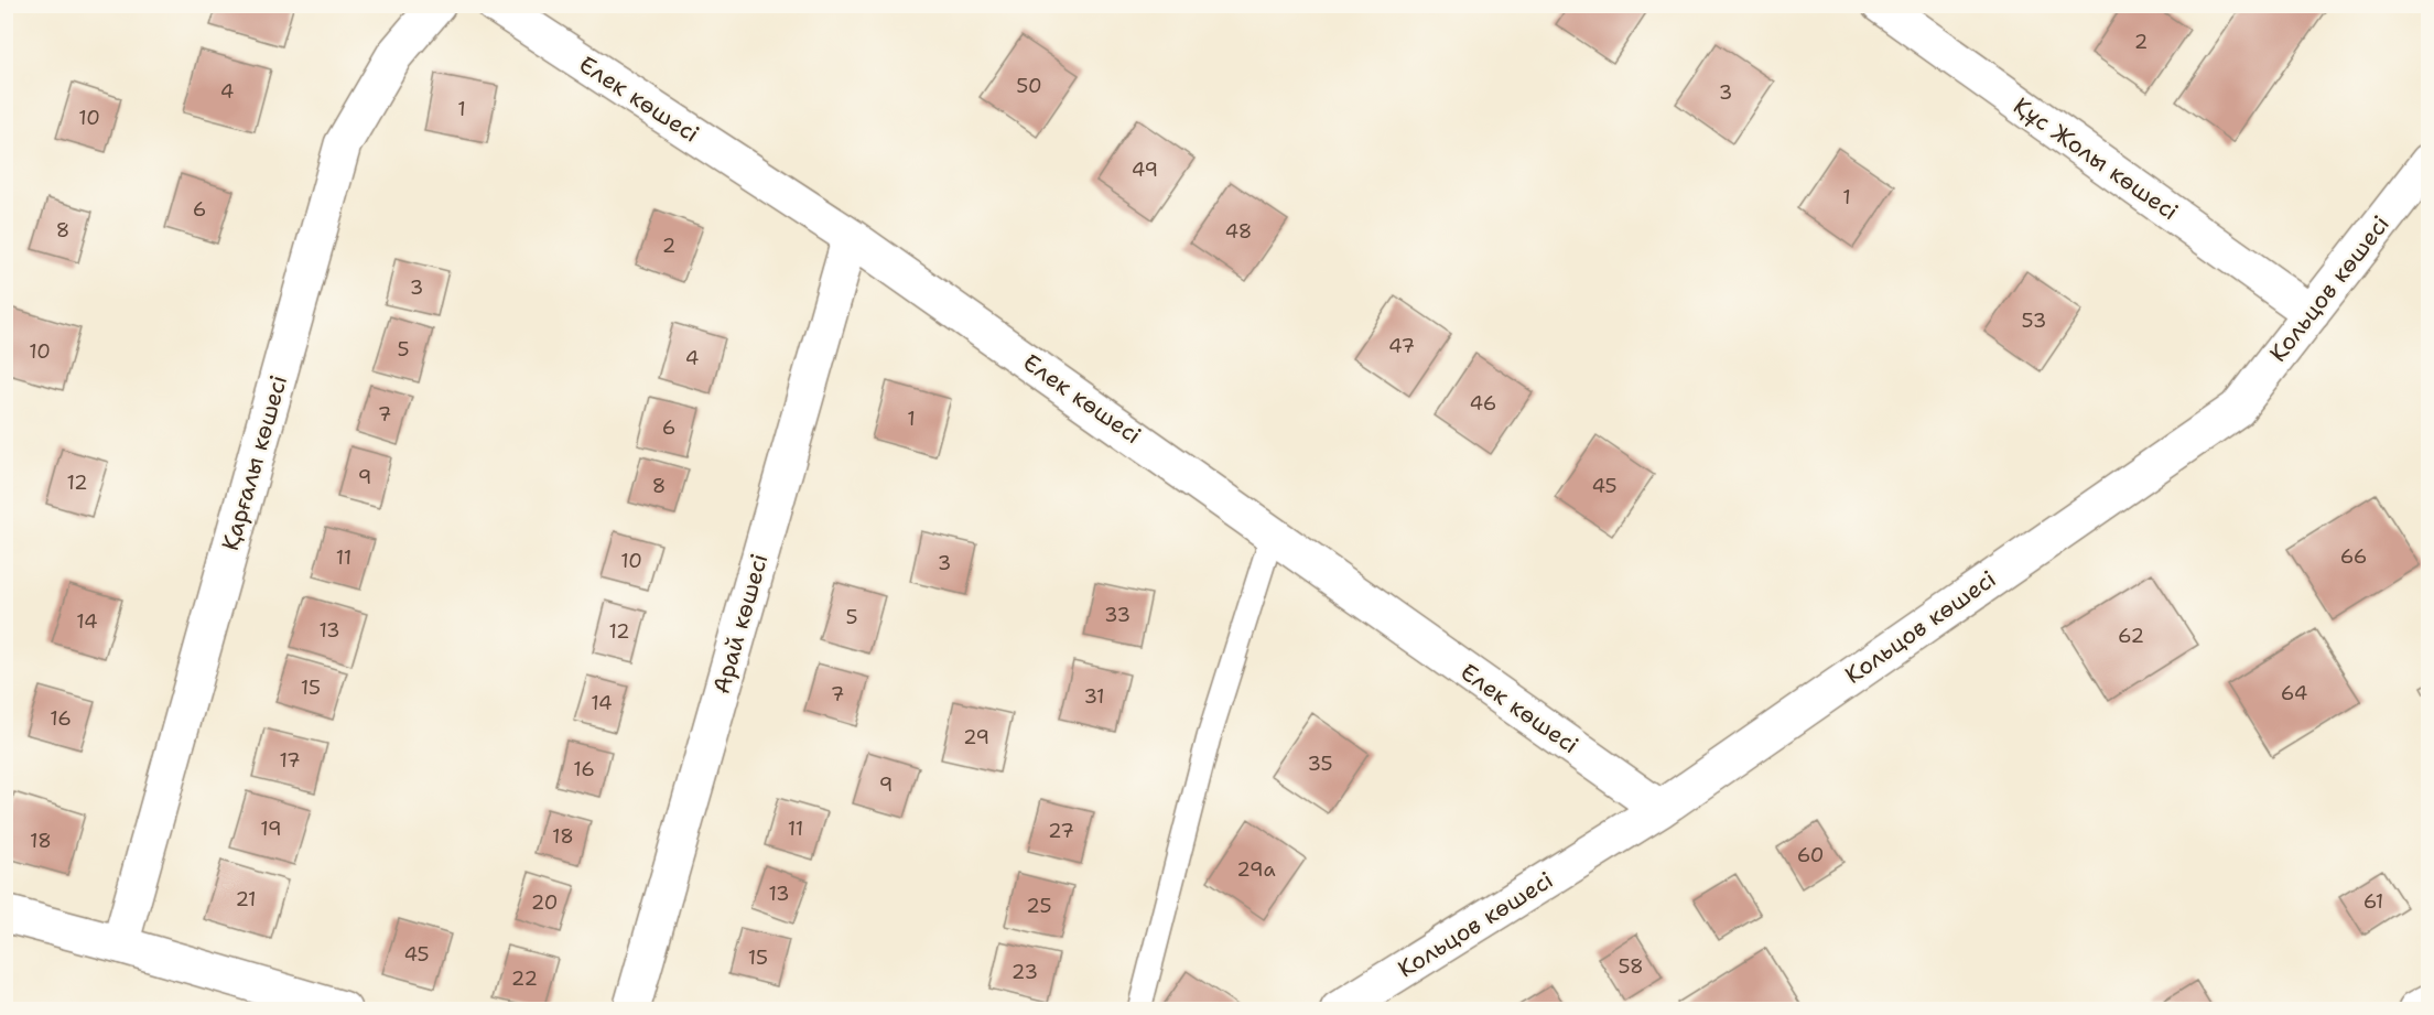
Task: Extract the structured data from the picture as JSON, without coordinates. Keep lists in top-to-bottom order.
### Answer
{
  "streets": {
    "street": [
      "Елек көшесі",
      "Құс Жолы көшесі",
      "Кольцов көшесі",
      "Қарғалы көшесі",
      "Арай көшесі"
    ]
  },
  "crossings": [
    ["Елек көшесі", "Кольцов көшесі"],
    ["Елек көшесі", "Арай көшесі"],
    ["Құс Жолы көшесі", "Кольцов көшесі"]
  ],
  "house_numbers": [
    "2",
    "50",
    "4",
    "3",
    "1",
    "10",
    "49",
    "1",
    "6",
    "8",
    "48",
    "2",
    "3",
    "53",
    "47",
    "5",
    "10",
    "4",
    "46",
    "7",
    "1",
    "6",
    "9",
    "12",
    "8",
    "45",
    "66",
    "11",
    "10",
    "3",
    "33",
    "5",
    "14",
    "13",
    "12",
    "62",
    "15",
    "64",
    "7",
    "31",
    "14",
    "16",
    "29",
    "17",
    "35",
    "16",
    "9",
    "19",
    "11",
    "27",
    "18",
    "18",
    "60",
    "29а",
    "13",
    "21",
    "61",
    "20",
    "25",
    "45",
    "15",
    "58",
    "23",
    "22"
  ]
}
